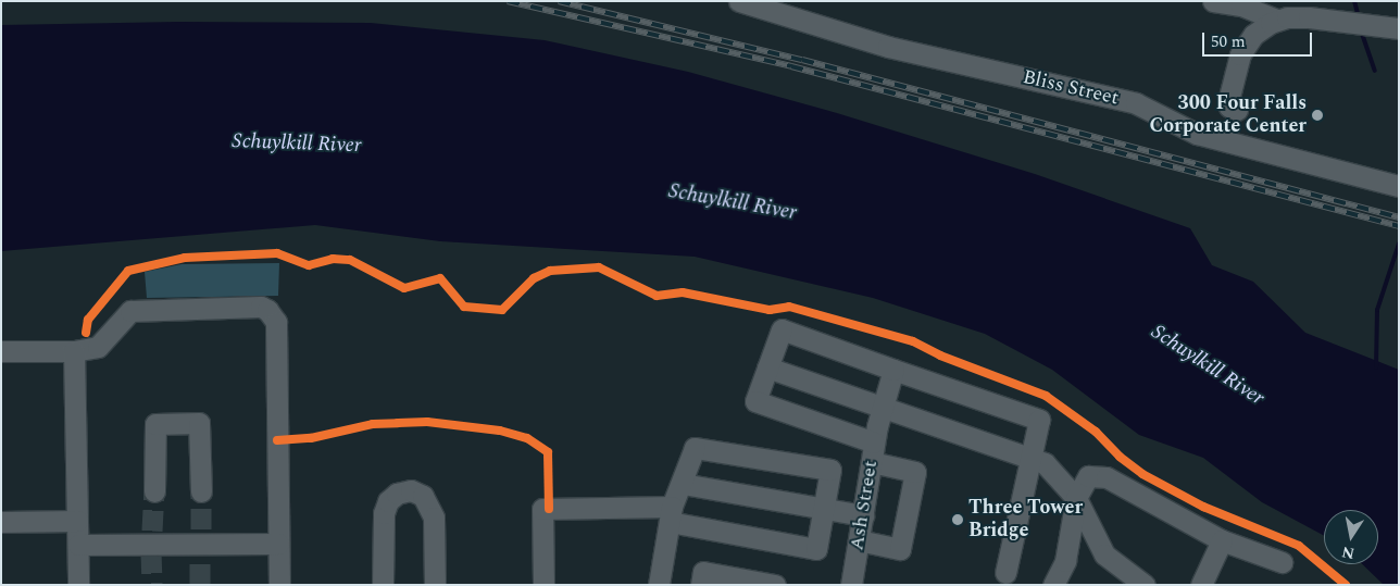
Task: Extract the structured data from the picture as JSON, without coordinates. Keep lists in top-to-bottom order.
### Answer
{
  "streets": {
    "street": ["Bliss Street", "Ash Street"]
  },
  "water": ["Schuylkill River"],
  "places": ["300 Four Falls Corporate Center", "Three Tower Bridge"],
  "scale_bar": "50 m",
  "north": "bottom"
}
